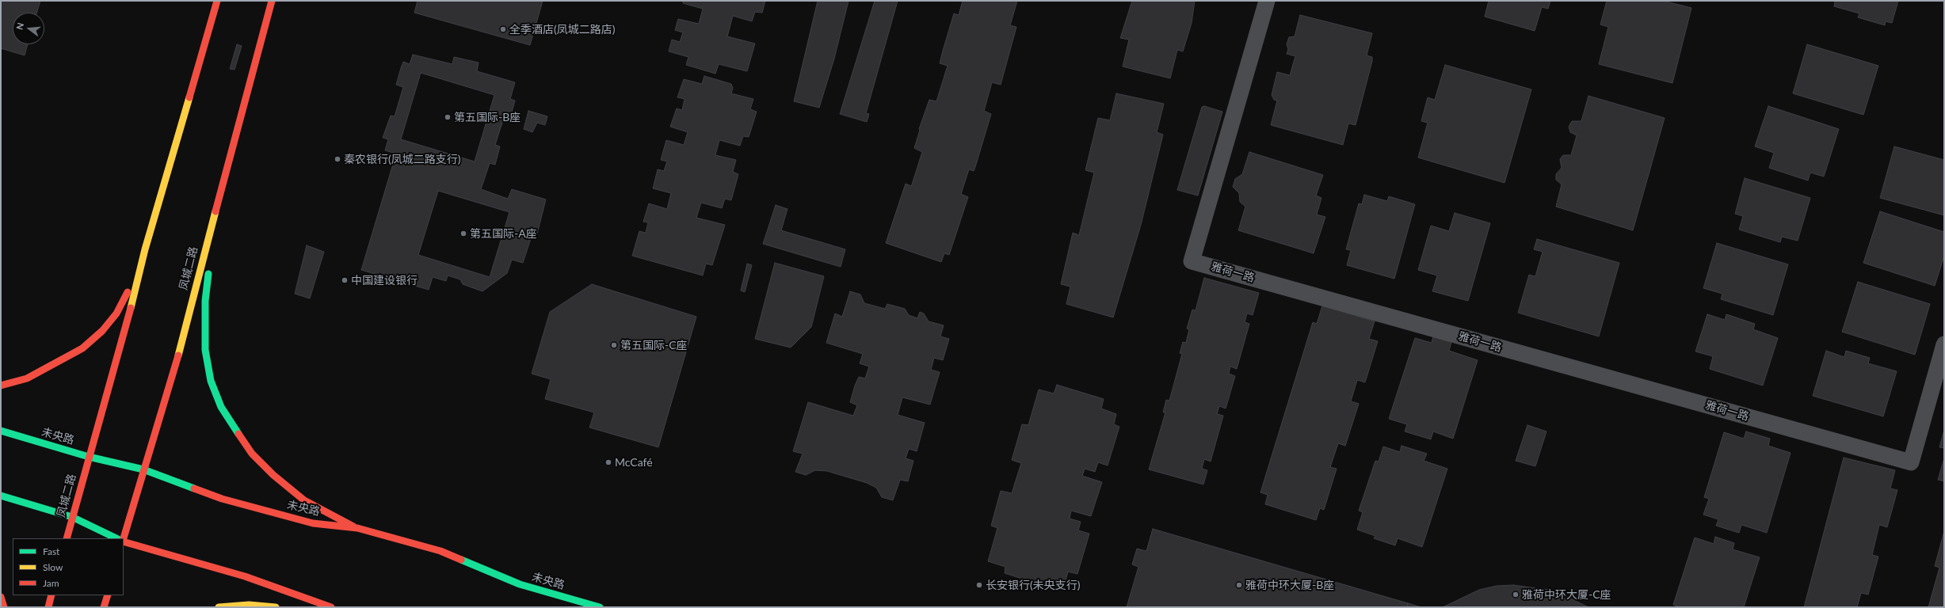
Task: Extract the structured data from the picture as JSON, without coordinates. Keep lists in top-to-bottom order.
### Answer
{
  "streets": {
    "main road": ["凤城二路", "未央路"],
    "lane": ["雅荷一路"]
  },
  "crossings": [
    ["凤城二路", "未央路"]
  ],
  "places": [
    "全季酒店(凤城二路店)",
    "第五国际-B座",
    "秦农银行(凤城二路支行)",
    "第五国际-A座",
    "中国建设银行",
    "第五国际-C座",
    "McCafé",
    "长安银行(未央支行)",
    "雅荷中环大厦-B座",
    "雅荷中环大厦-C座"
  ],
  "legend": ["Fast", "Slow", "Jam"],
  "north": "left"
}
